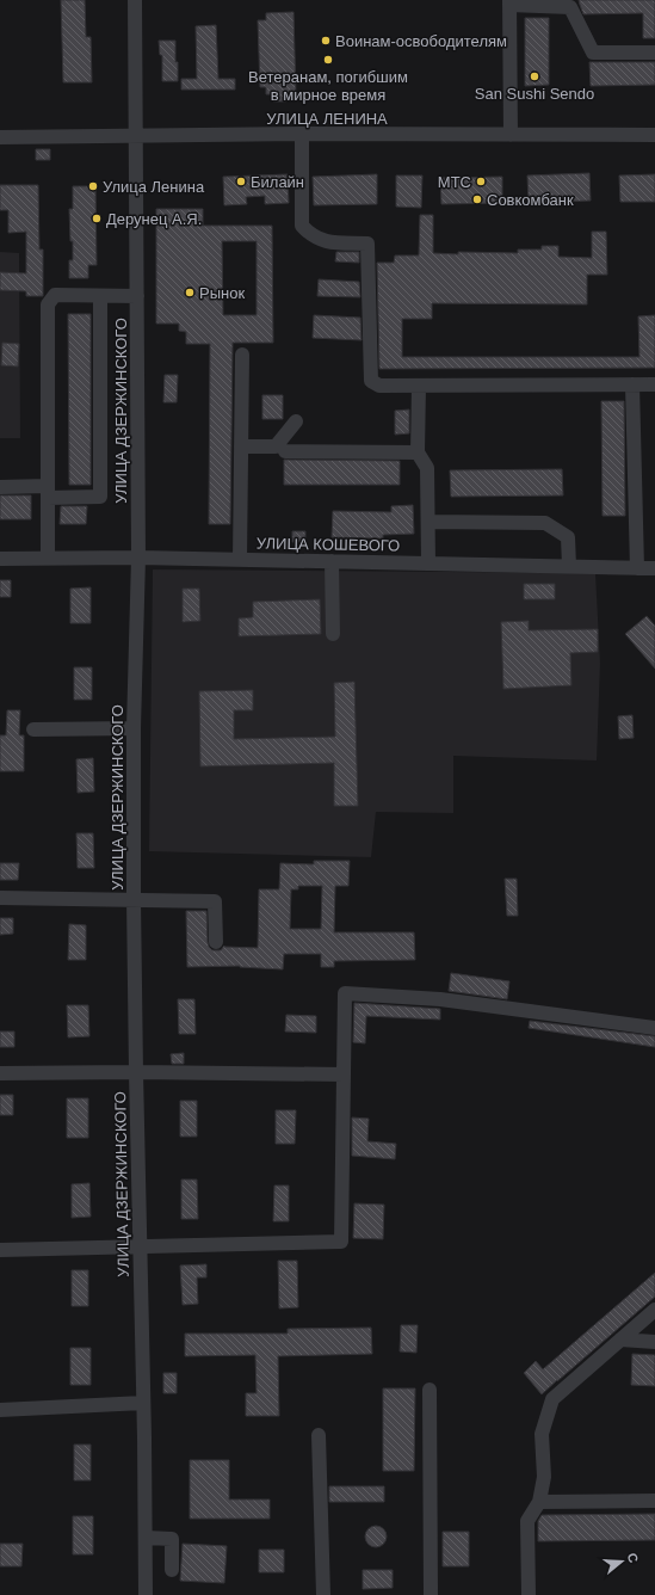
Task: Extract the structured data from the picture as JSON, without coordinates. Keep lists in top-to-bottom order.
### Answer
{
  "streets": {
    "street": ["УЛИЦА ЛЕНИНА", "УЛИЦА ДЗЕРЖИНСКОГО", "УЛИЦА КОШЕВОГО"]
  },
  "crossings": [
    ["УЛИЦА ЛЕНИНА", "УЛИЦА ДЗЕРЖИНСКОГО"],
    ["УЛИЦА ДЗЕРЖИНСКОГО", "УЛИЦА КОШЕВОГО"]
  ],
  "places": [
    "Воинам-освободителям",
    "Ветеранам, погибшим в мирное время",
    "San Sushi Sendo",
    "Билайн",
    "МТС",
    "Улица Ленина",
    "Совкомбанк",
    "Дерунец А.Я.",
    "Рынок"
  ],
  "north": "right"
}
